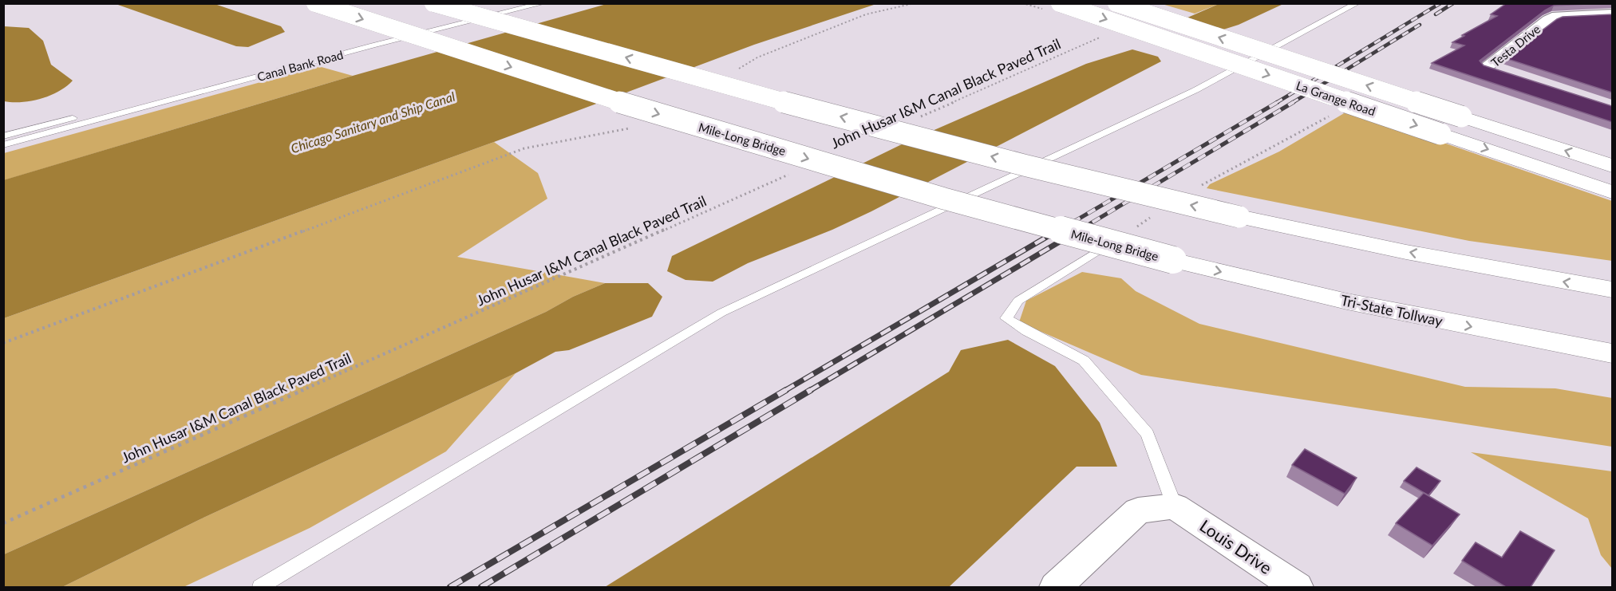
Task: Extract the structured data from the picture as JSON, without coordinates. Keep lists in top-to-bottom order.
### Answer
{
  "streets": {
    "highway": ["La Grange Road", "Mile-Long Bridge", "Tri-State Tollway"],
    "street": ["Testa Drive", "Louis Drive"],
    "lane": ["Canal Bank Road"],
    "path": ["John Husar I&M Canal Black Paved Trail"]
  },
  "crossings": [
    ["Mile-Long Bridge", "Tri-State Tollway"]
  ],
  "water": ["Chicago Sanitary and Ship Canal"]
}
